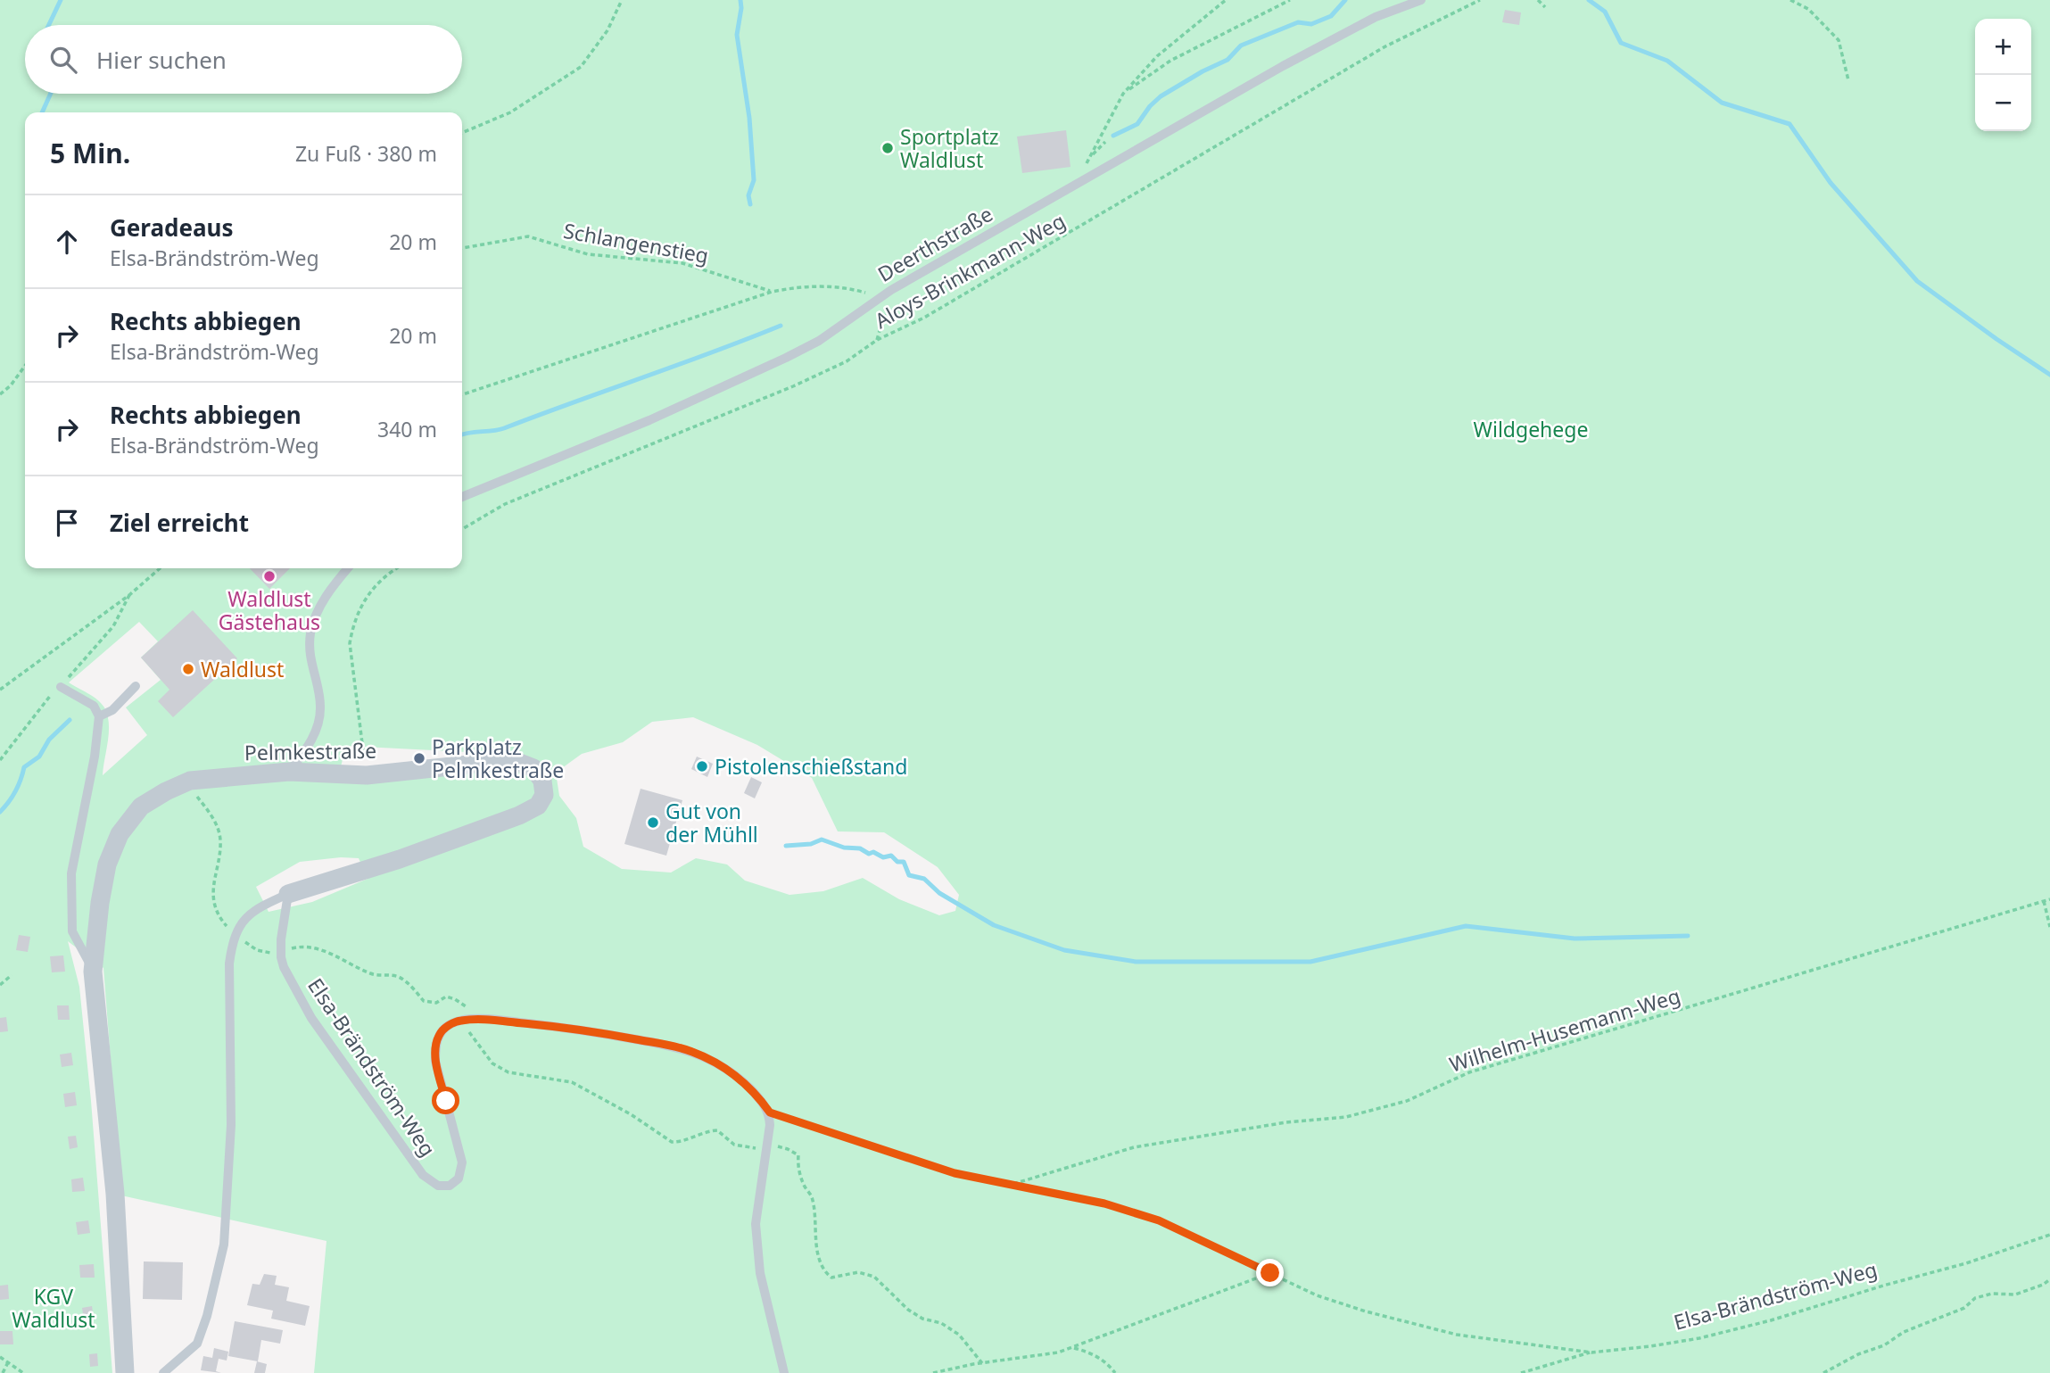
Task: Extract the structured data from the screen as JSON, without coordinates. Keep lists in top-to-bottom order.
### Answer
{
  "streets": {
    "street": ["Pelmkestraße"],
    "lane": ["Deerthstraße", "Elsa-Brändström-Weg"],
    "path": ["Schlangenstieg", "Aloys-Brinkmann-Weg", "Wilhelm-Husemann-Weg"]
  },
  "crossings": [
    ["Pelmkestraße", "Elsa-Brändström-Weg"],
    ["Wilhelm-Husemann-Weg", "Elsa-Brändström-Weg"]
  ],
  "parks": ["Wildgehege", "KGV Waldlust"],
  "places": [
    "Sportplatz Waldlust",
    "Waldlust Gästehaus",
    "Waldlust",
    "Parkplatz Pelmkestraße",
    "Pistolenschießstand",
    "Gut von der Mühll"
  ],
  "page": {
    "map_buttons": ["+", "−"],
    "search": "Hier suchen",
    "heading": ["5 Min.", "Zu Fuß · 380 m"],
    "list": [
      ["Geradeaus", "Elsa-Brändström-Weg", "20 m"],
      ["Rechts abbiegen", "Elsa-Brändström-Weg", "20 m"],
      ["Rechts abbiegen", "Elsa-Brändström-Weg", "340 m"],
      "Ziel erreicht"
    ]
  }
}
